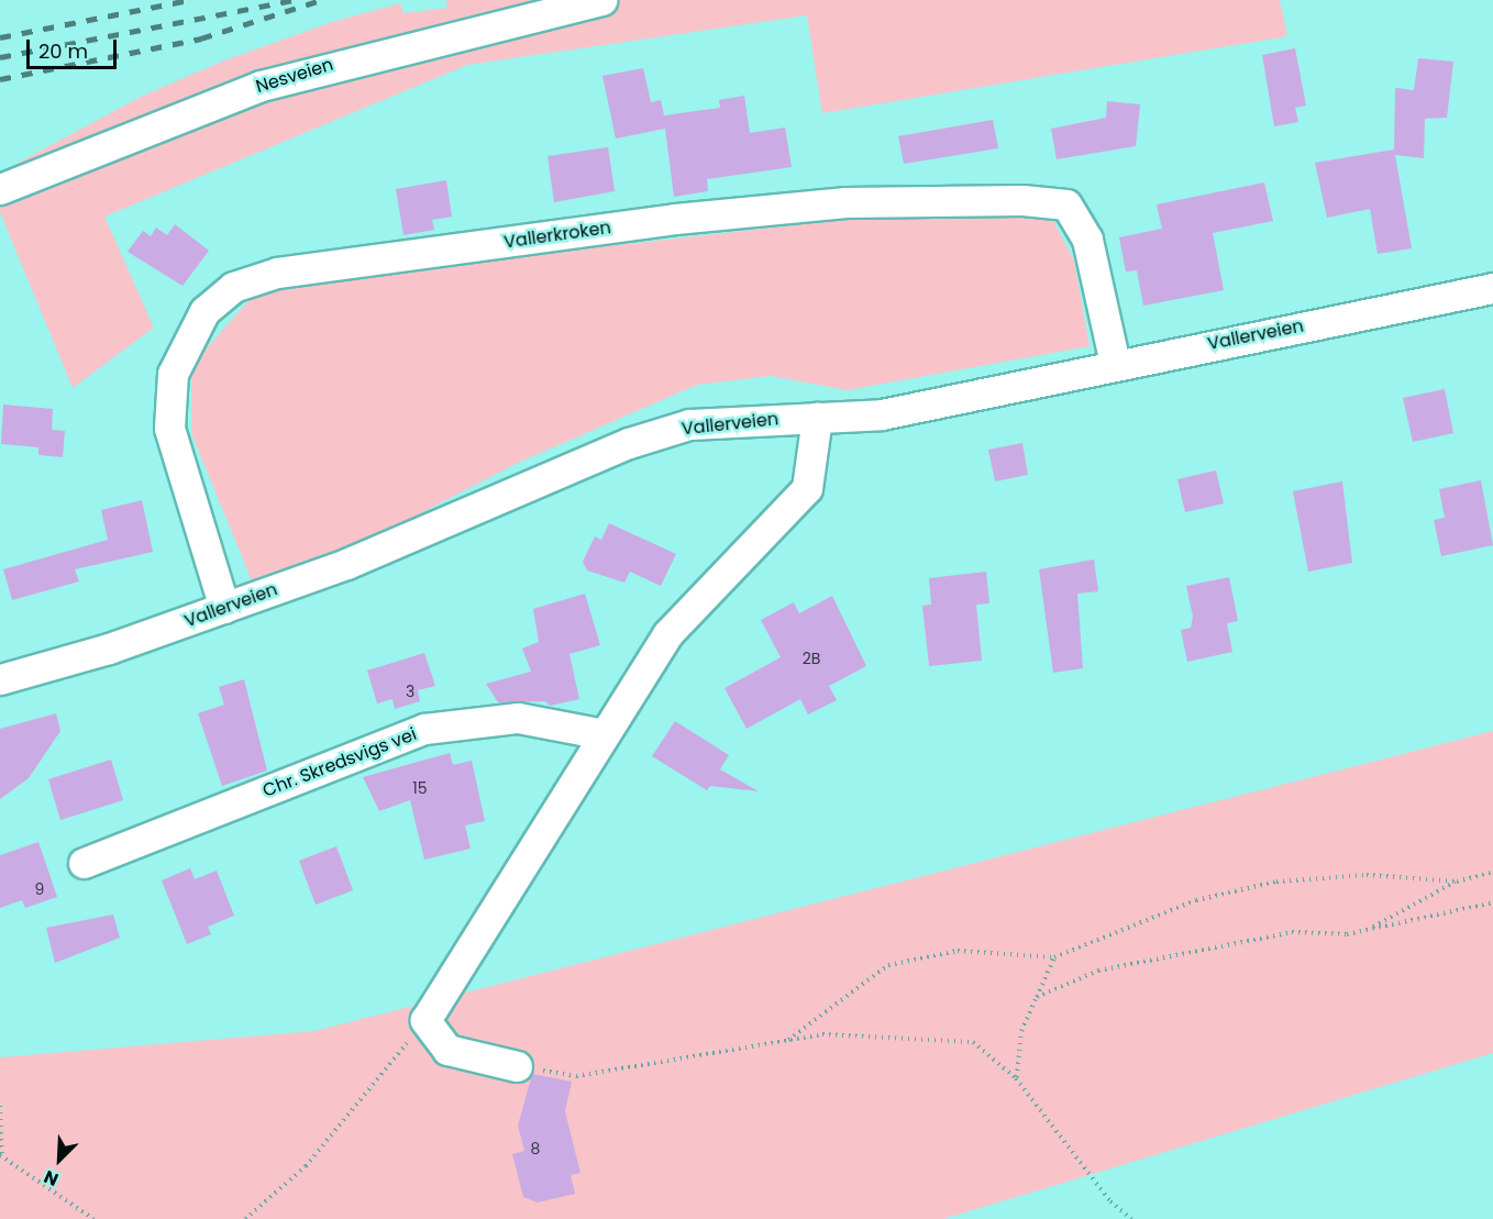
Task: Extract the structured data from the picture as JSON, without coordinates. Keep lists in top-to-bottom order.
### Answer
{
  "streets": {
    "street": [
      "Nesveien",
      "Vallerkroken",
      "Vallerveien",
      "Chr. Skredsvigs vei"
    ]
  },
  "crossings": [
    ["Vallerkroken", "Vallerveien"]
  ],
  "house_numbers": [
    "2B",
    "3",
    "15",
    "9",
    "8"
  ],
  "scale_bar": "20 m",
  "north": "bottom left"
}
